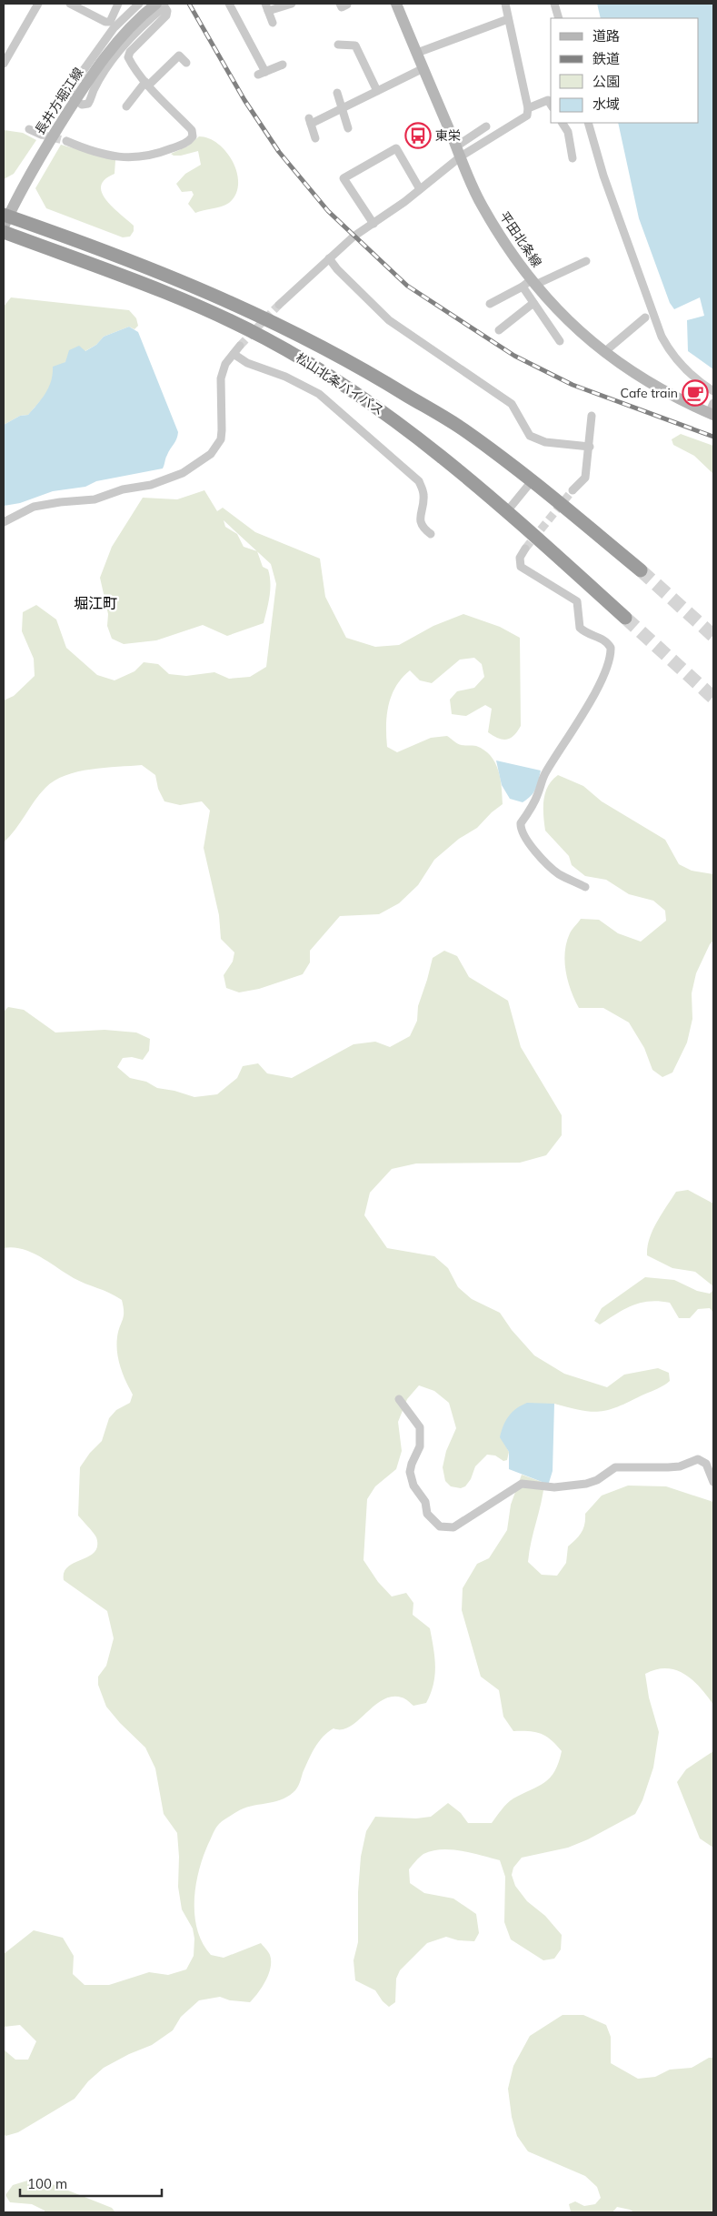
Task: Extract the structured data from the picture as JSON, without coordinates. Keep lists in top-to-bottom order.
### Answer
{
  "streets": {
    "highway": ["松山北条バイパス"],
    "main road": ["長井方堀江線", "平田北条線"]
  },
  "crossings": [
    ["長井方堀江線", "松山北条バイパス"]
  ],
  "districts": ["堀江町"],
  "places": {
    "bus stop": ["東栄"],
    "cafe": ["Cafe train"]
  },
  "legend": [
    "道路",
    "鉄道",
    "公園",
    "水域"
  ],
  "scale_bar": "100 m"
}
